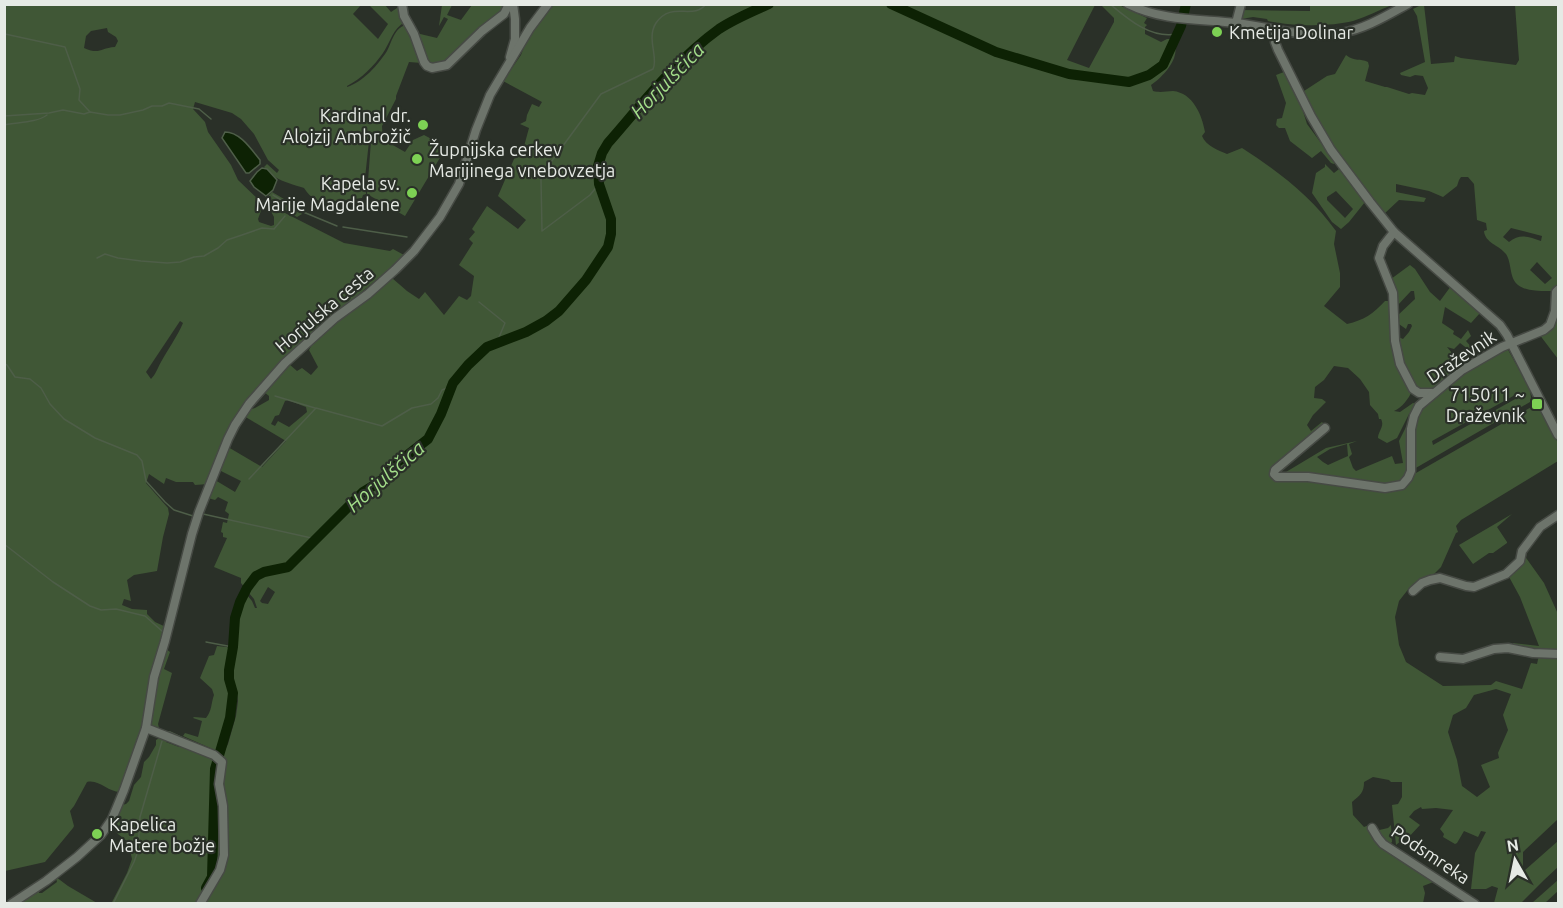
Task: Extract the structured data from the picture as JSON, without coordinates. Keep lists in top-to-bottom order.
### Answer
{
  "streets": {
    "street": ["Horjulska cesta", "Draževnik", "Podsmreka"]
  },
  "water": ["Horjulščica"],
  "places": {
    "other": [
      "Kmetija Dolinar",
      "Kardinal dr. Alojzij Ambrožič",
      "Župnijska cerkev Marijinega vnebovzetja",
      "Kapela sv. Marije Magdalene",
      "Kapelica Matere božje"
    ],
    "transit": ["715011 ~ Draževnik"]
  },
  "north": "top"
}
